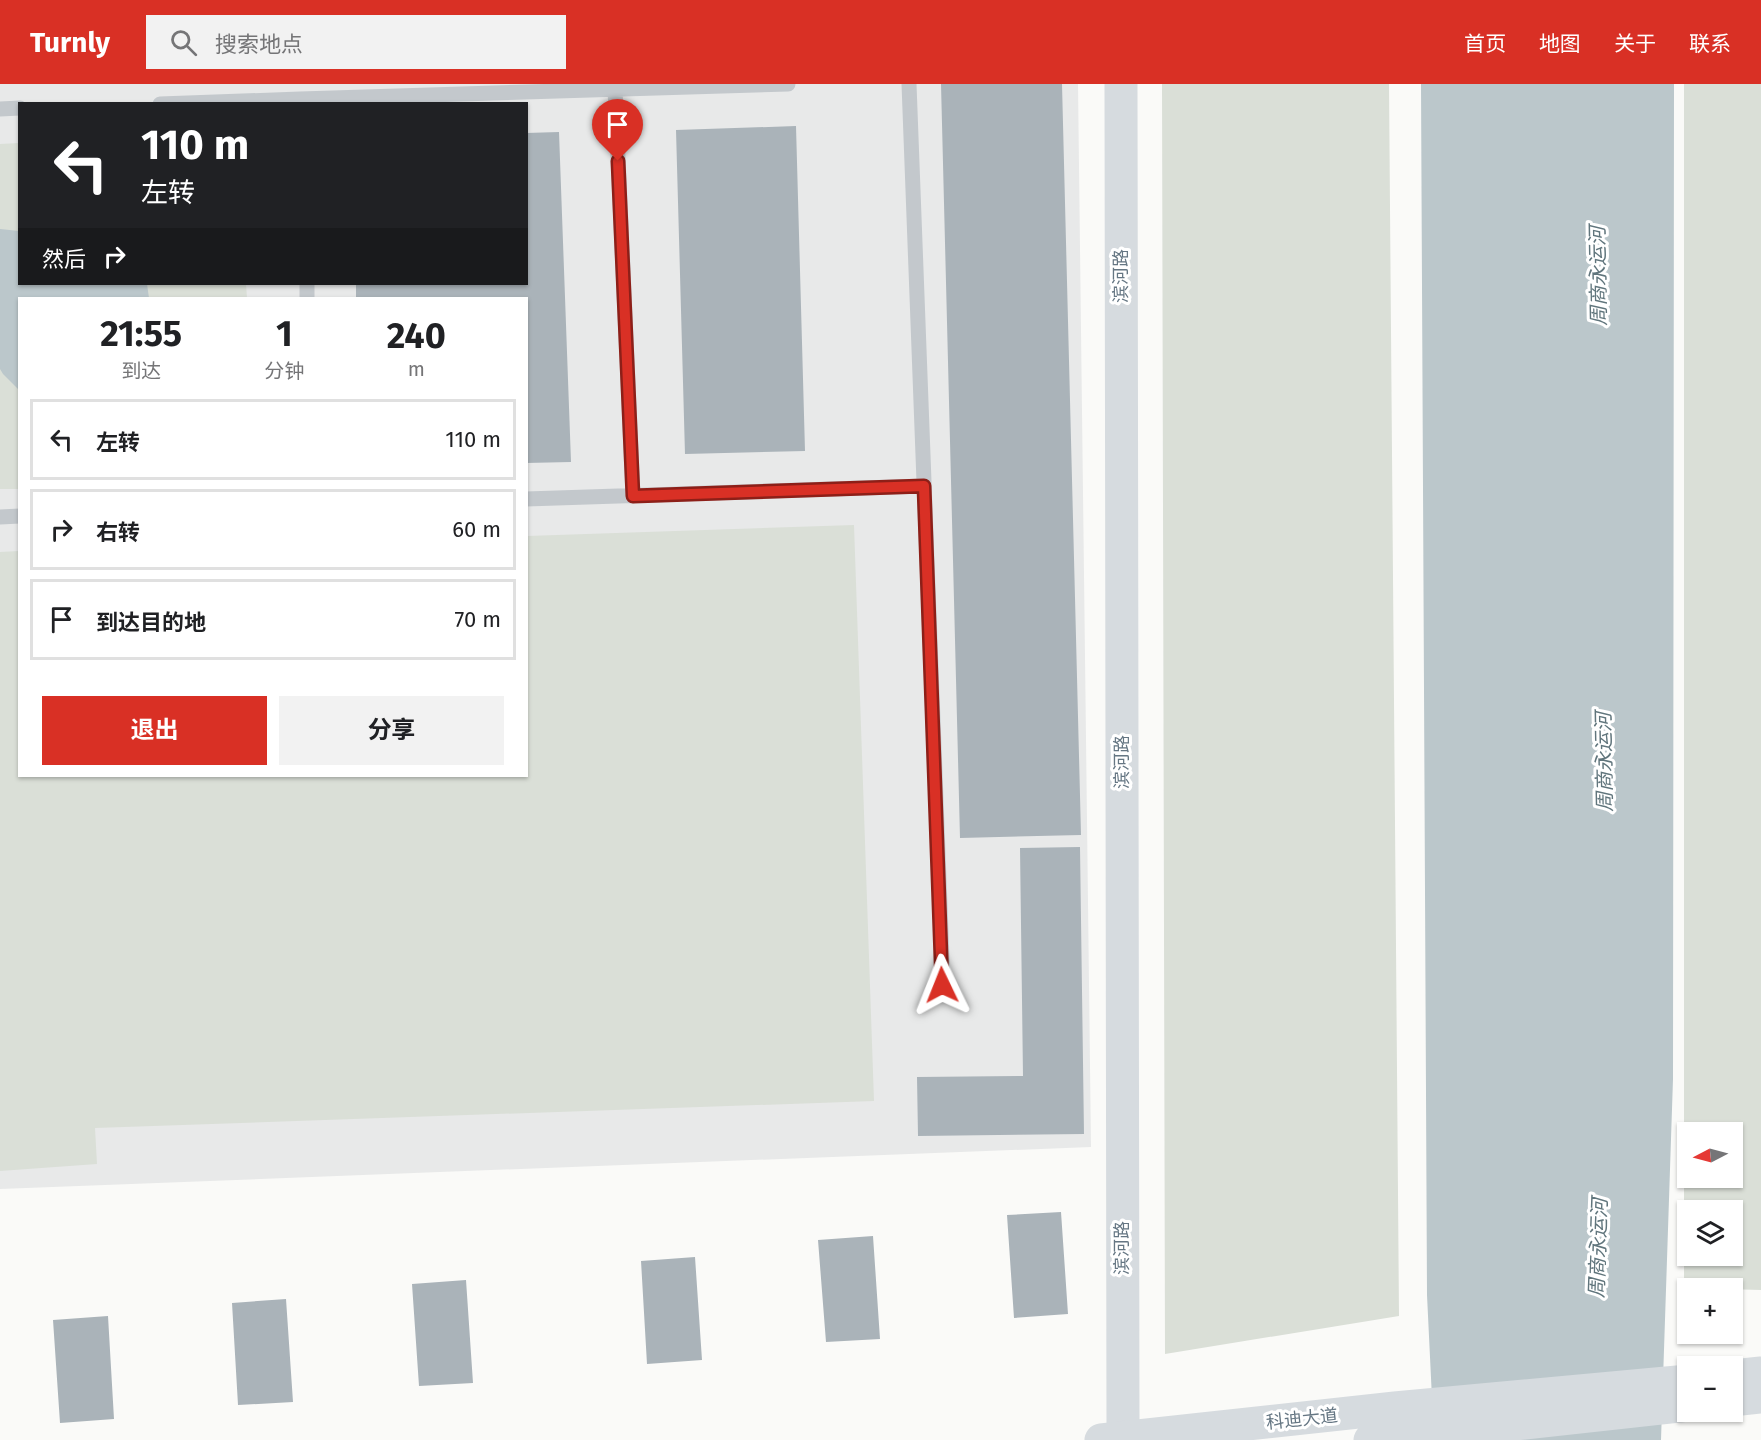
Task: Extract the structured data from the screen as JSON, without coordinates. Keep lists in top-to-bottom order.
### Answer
{
  "streets": {
    "street": ["滨河路", "科迪大道"]
  },
  "crossings": [
    ["滨河路", "科迪大道"]
  ],
  "water": ["周商永运河"],
  "north": "left",
  "page": {
    "header": "Turnly",
    "search": "搜索地点",
    "nav": [
      "首页",
      "地图",
      "关于",
      "联系"
    ],
    "turn": ["110 m", "左转"],
    "then": "然后",
    "eta": [
      "21:55",
      "到达",
      "1",
      "分钟",
      "240",
      "m"
    ],
    "list": [
      {
        "name": "左转",
        "value": "110 m"
      },
      {
        "name": "右转",
        "value": "60 m"
      },
      {
        "name": "到达目的地",
        "value": "70 m"
      }
    ],
    "buttons": ["退出", "分享"],
    "map_buttons": ["+", "−"]
  }
}
